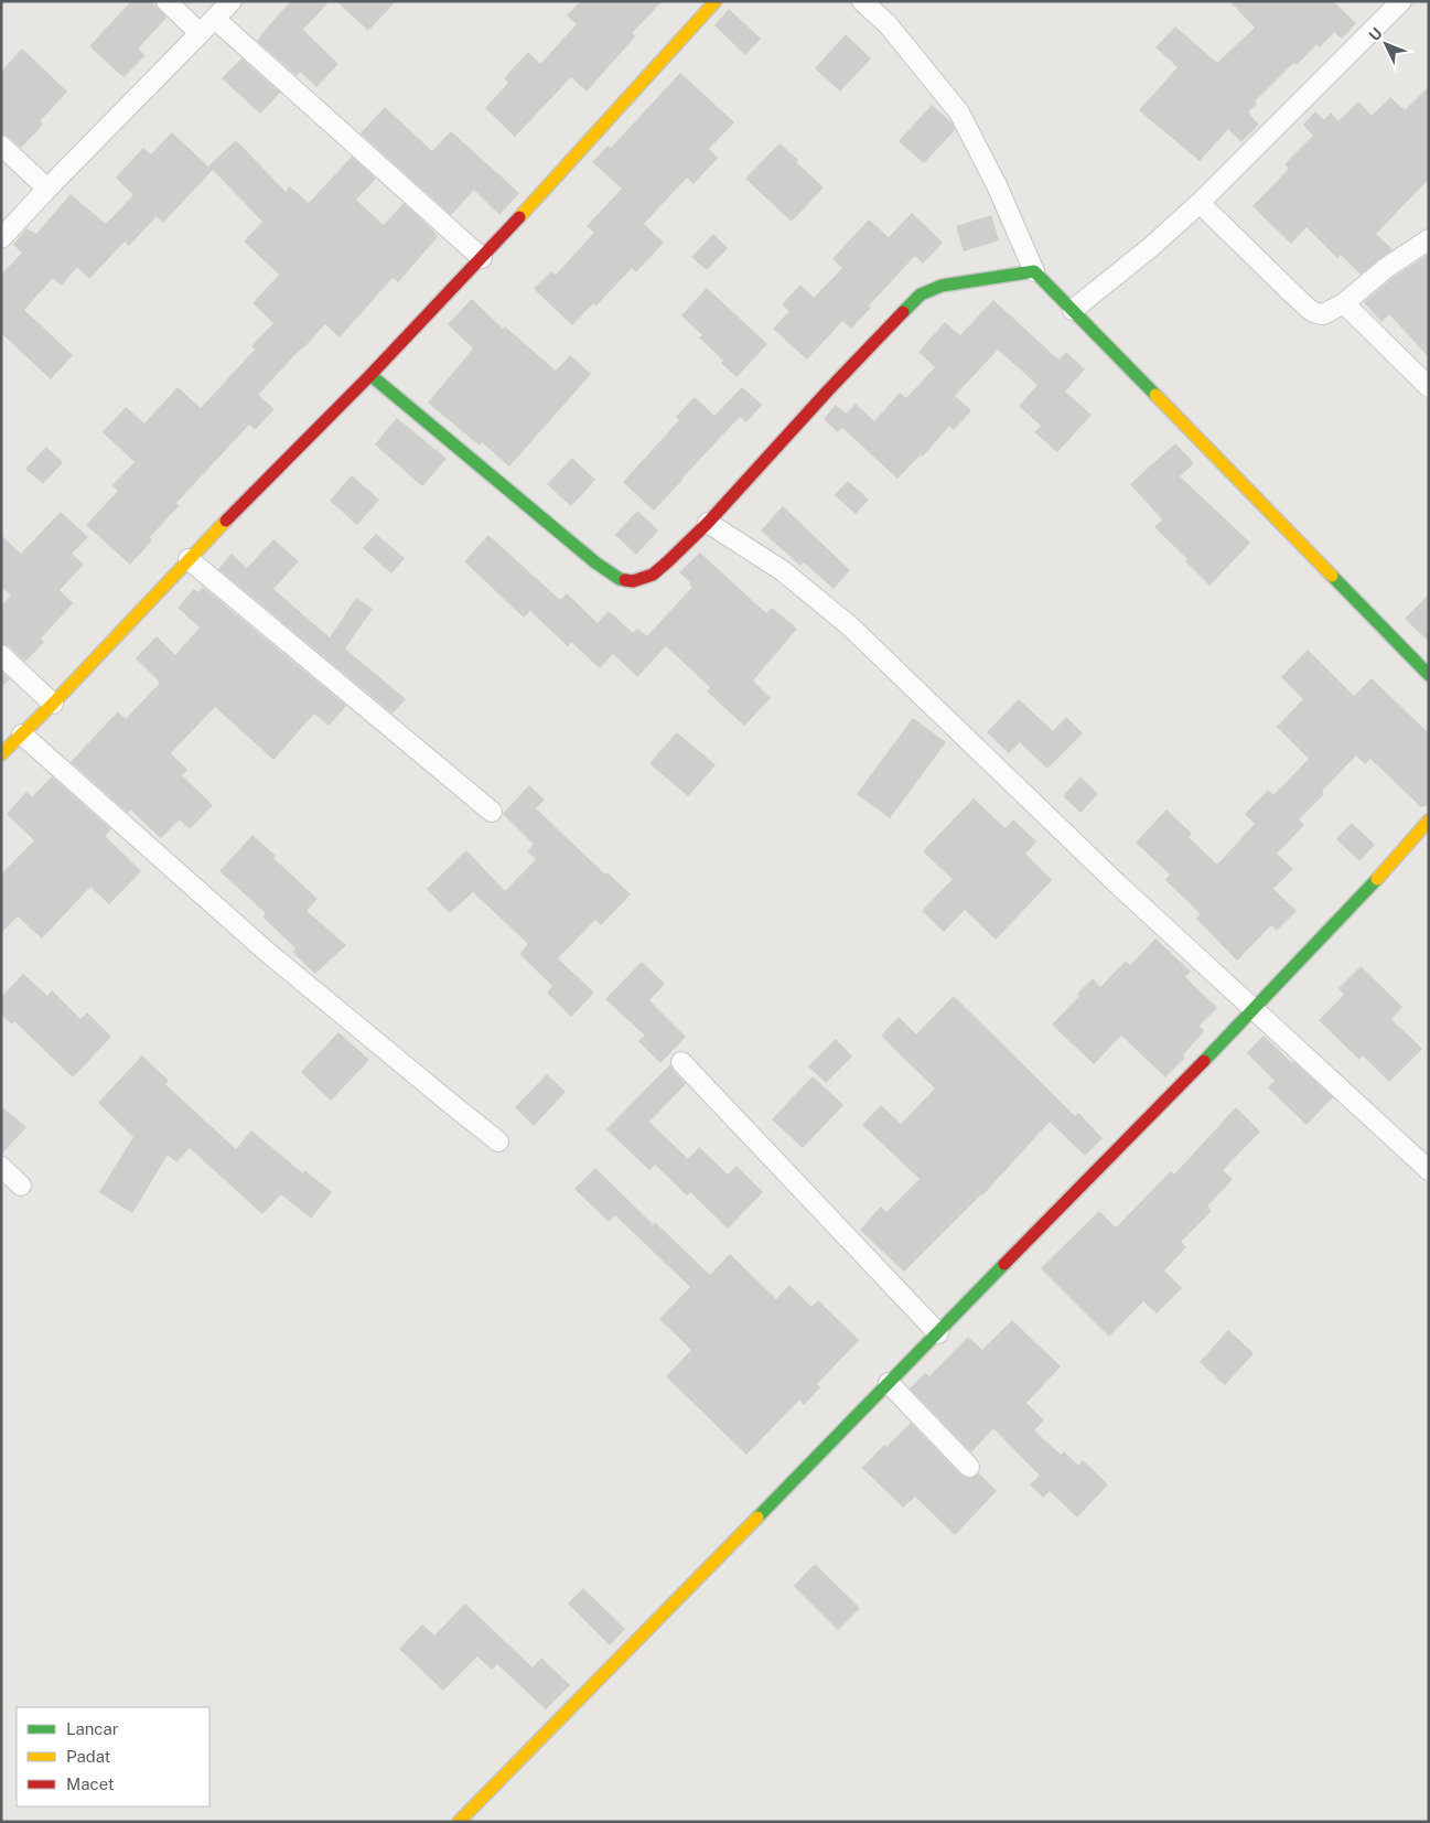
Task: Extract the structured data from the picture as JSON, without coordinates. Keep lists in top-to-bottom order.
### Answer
{
  "legend": ["Lancar", "Padat", "Macet"],
  "north": "top left"
}
